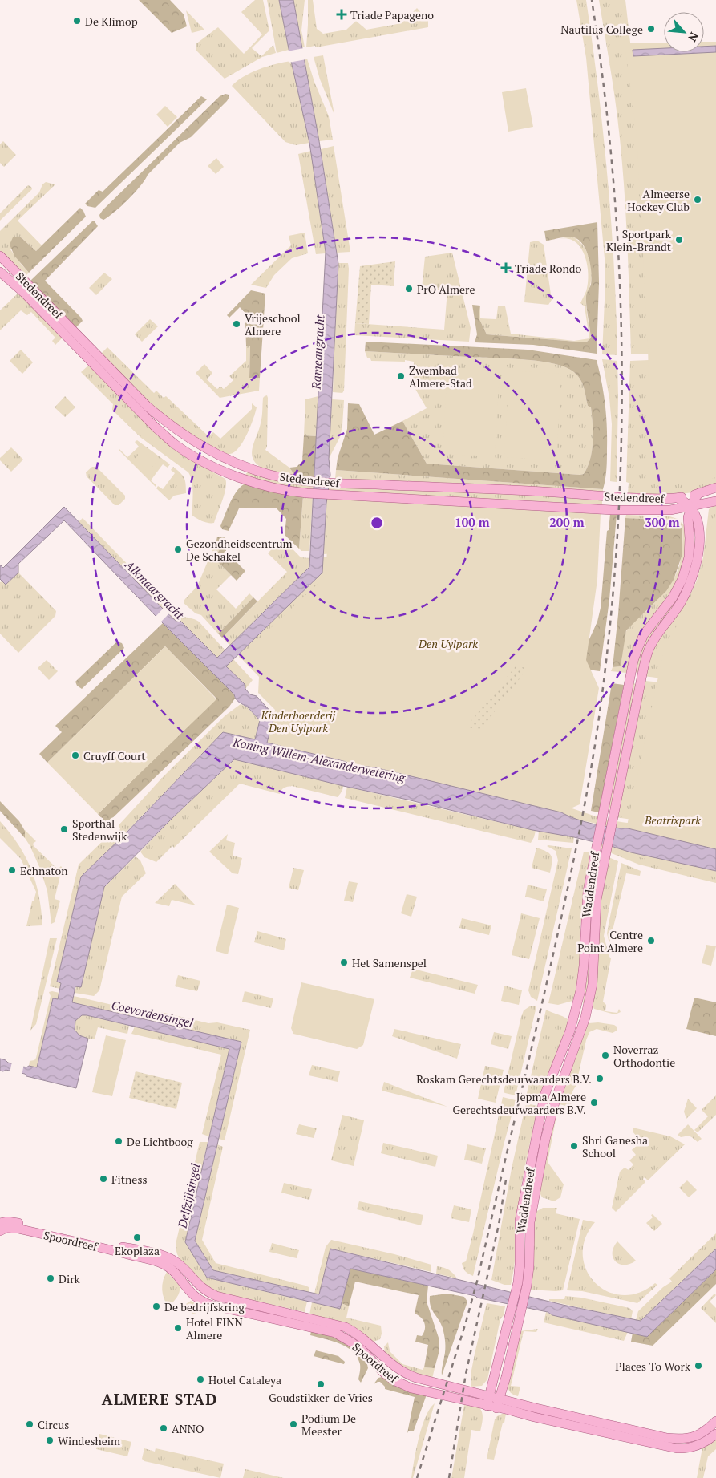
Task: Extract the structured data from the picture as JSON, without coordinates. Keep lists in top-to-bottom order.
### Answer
{
  "streets": {
    "main road": ["Stedendreef", "Waddendreef", "Spoordreef"]
  },
  "crossings": [
    ["Stedendreef", "Waddendreef"],
    ["Waddendreef", "Spoordreef"]
  ],
  "districts": ["ALMERE STAD"],
  "water": [
    "Rameaugracht",
    "Alkmaargracht",
    "Koning Willem-Alexanderwetering",
    "Coevordensingel",
    "Delfzijlsingel"
  ],
  "parks": ["Den Uylpark", "Kinderboerderij Den Uylpark", "Beatrixpark"],
  "places": {
    "health": ["Triade Papageno", "Triade Rondo"],
    "other": [
      "De Klimop",
      "Nautilus College",
      "Almeerse Hockey Club",
      "Sportpark Klein-Brandt",
      "PrO Almere",
      "Vrijeschool Almere",
      "Zwembad Almere-Stad",
      "Gezondheidscentrum De Schakel",
      "Cruyff Court",
      "Sporthal Stedenwijk",
      "Echnaton",
      "Centre Point Almere",
      "Het Samenspel",
      "Noverraz Orthodontie",
      "Roskam Gerechtsdeurwaarders B.V.",
      "Jepma Almere Gerechtsdeurwaarders B.V.",
      "De Lichtboog",
      "Shri Ganesha School",
      "Fitness",
      "Ekoplaza",
      "Dirk",
      "De bedrijfskring",
      "Hotel FINN Almere",
      "Places To Work",
      "Hotel Cataleya",
      "Goudstikker-de Vries",
      "Circus",
      "Podium De Meester",
      "ANNO",
      "Windesheim"
    ]
  },
  "north": "bottom right",
  "rings": ["100 m", "200 m", "300 m"]
}
